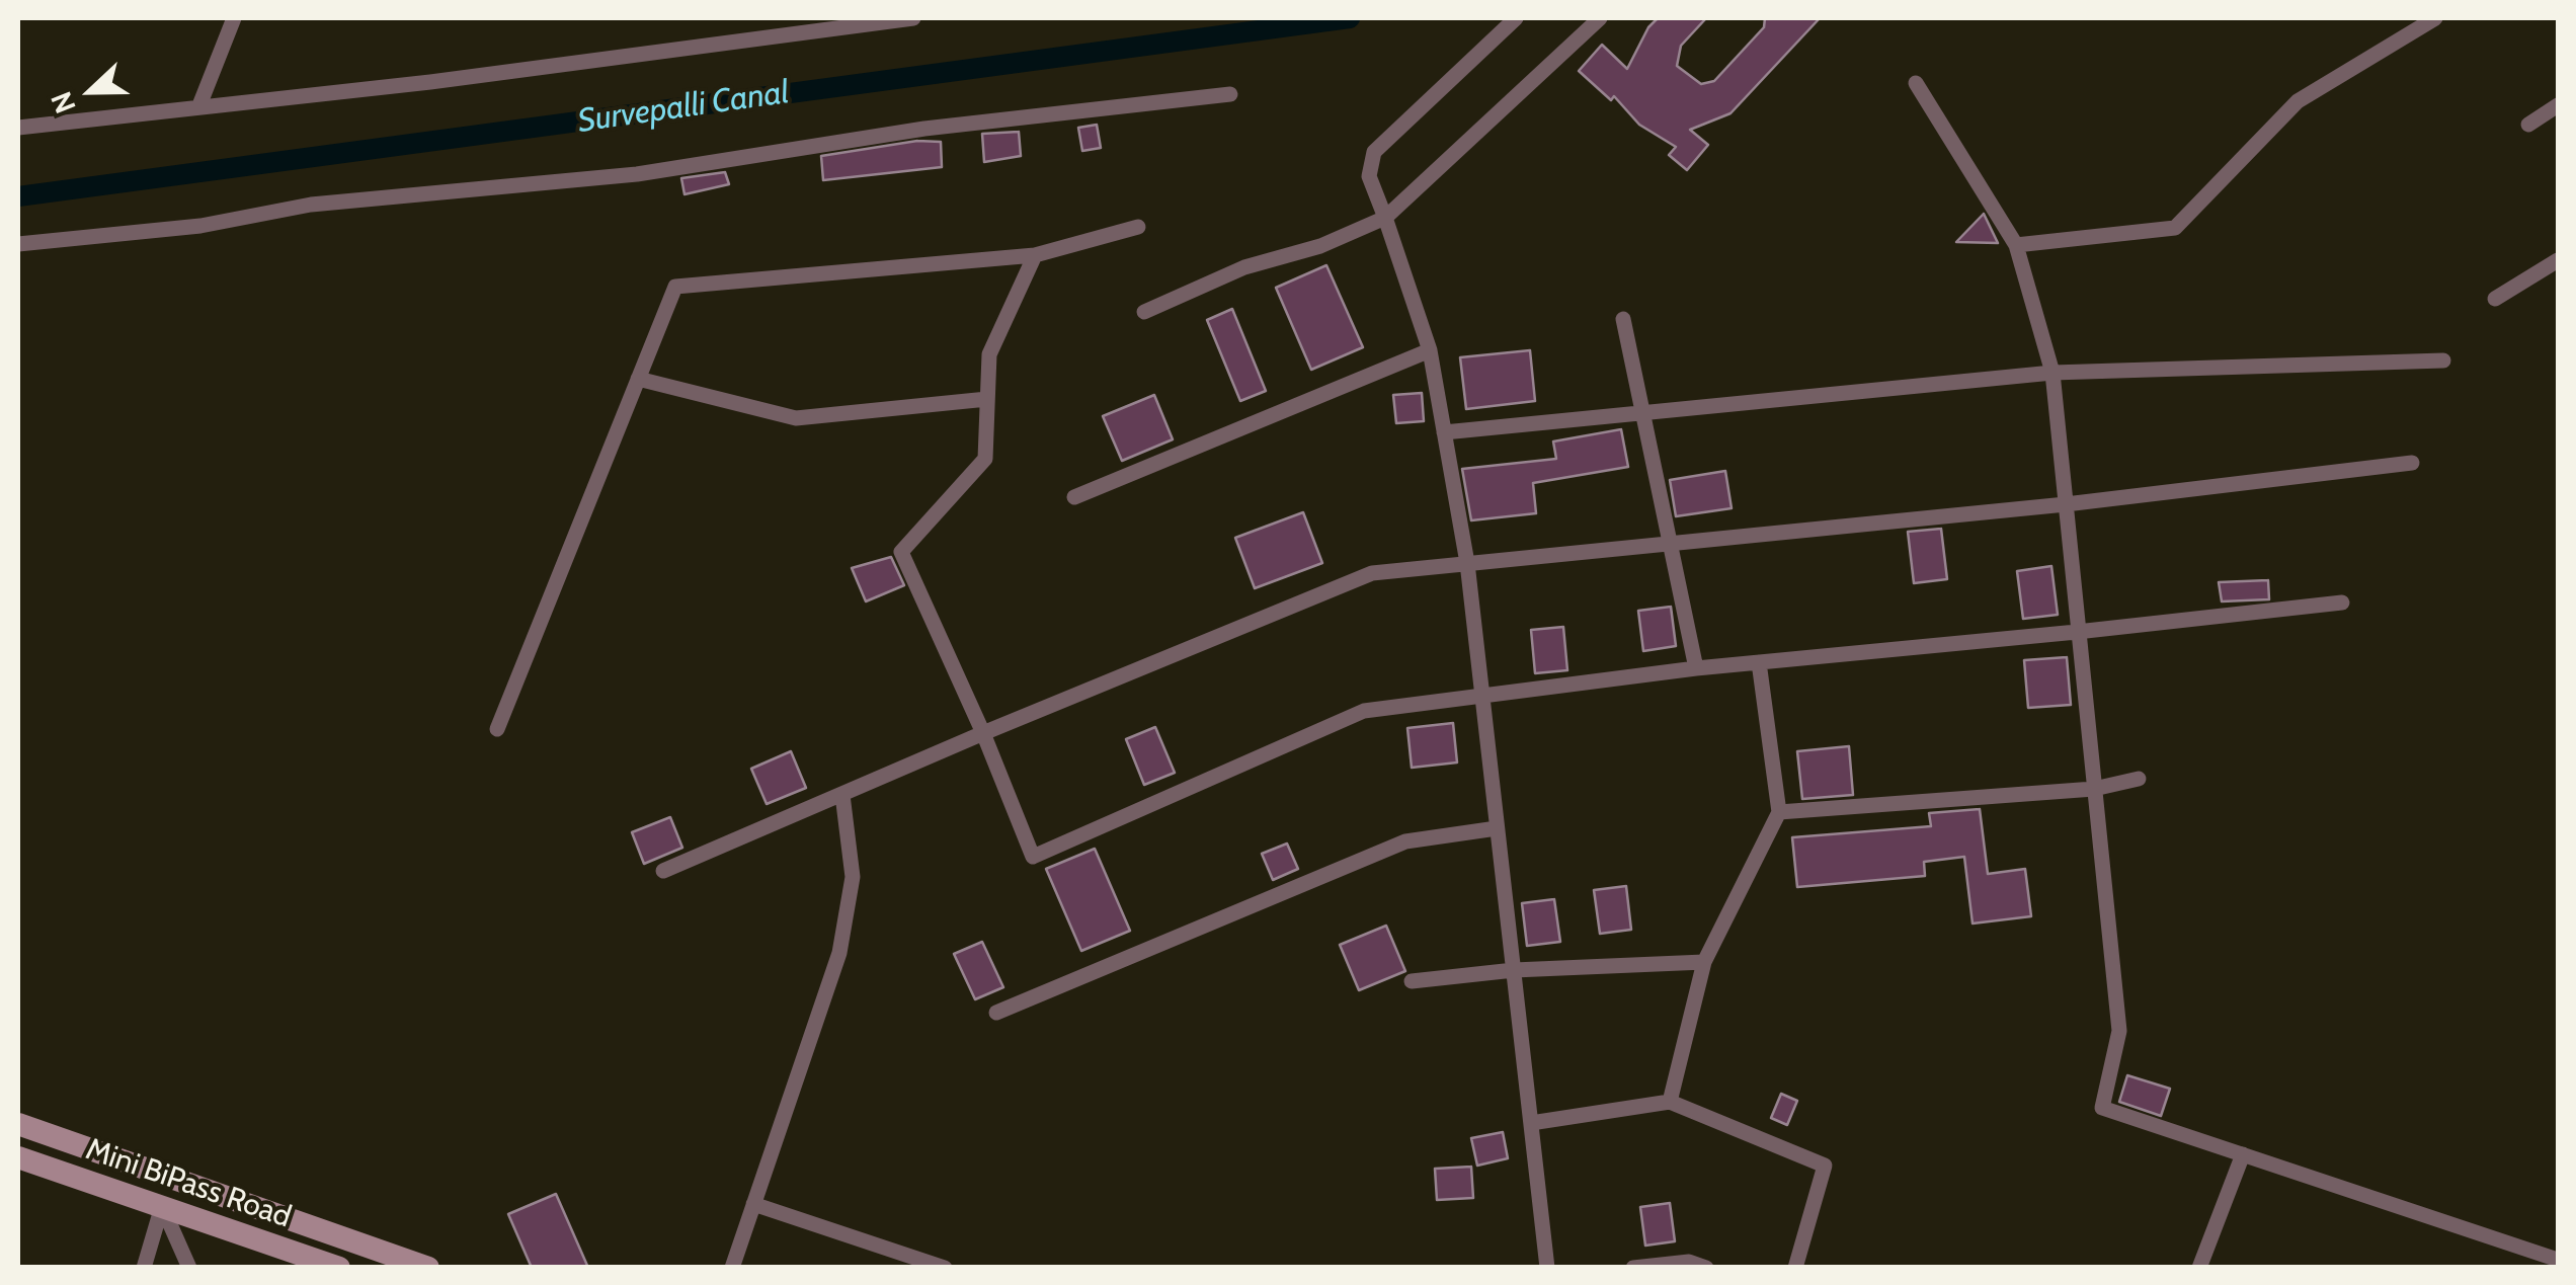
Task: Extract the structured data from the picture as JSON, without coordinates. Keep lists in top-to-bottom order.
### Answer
{
  "streets": {
    "main road": ["Mini BiPass Road"]
  },
  "water": ["Survepalli Canal"],
  "north": "left"
}
